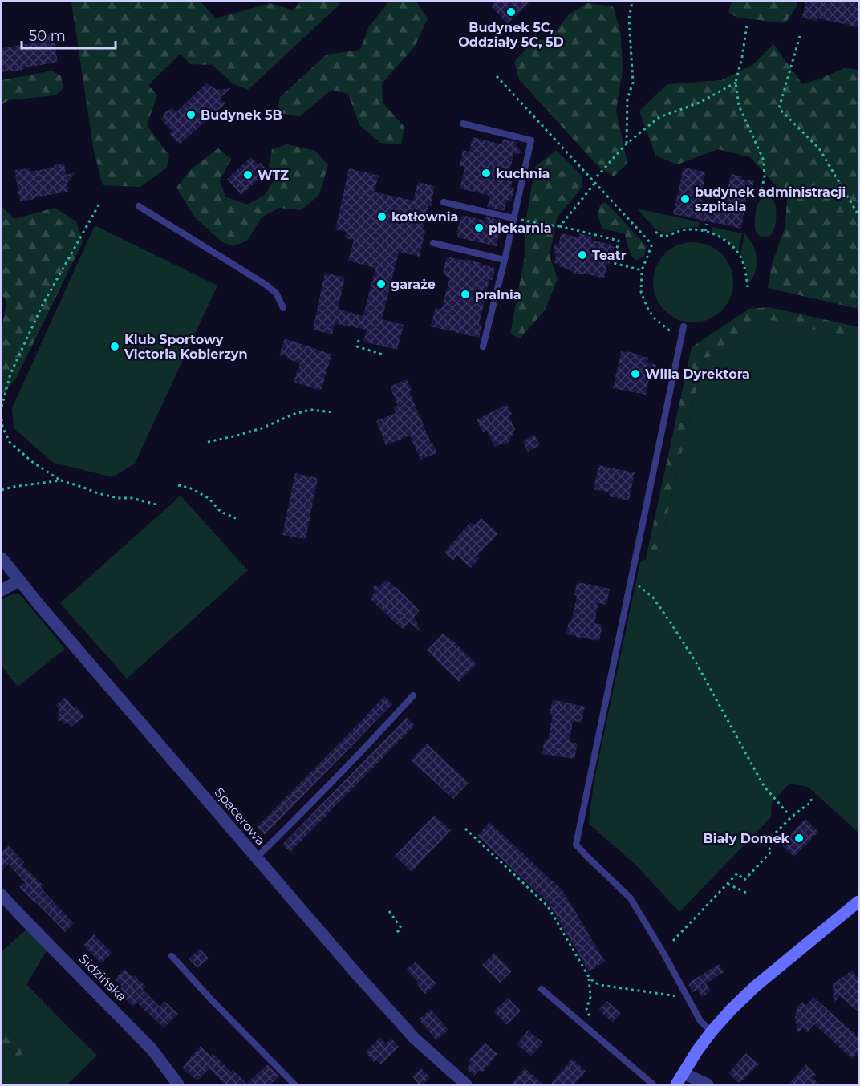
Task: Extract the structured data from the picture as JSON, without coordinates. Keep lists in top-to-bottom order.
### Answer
{
  "streets": {
    "street": ["Spacerowa", "Sidzińska"]
  },
  "places": [
    "Budynek 5C, Oddziały 5C, 5D",
    "Budynek 5B",
    "kuchnia",
    "WTZ",
    "budynek administracji szpitala",
    "kotłownia",
    "piekarnia",
    "Teatr",
    "garaże",
    "pralnia",
    "Klub Sportowy Victoria Kobierzyn",
    "Willa Dyrektora",
    "Biały Domek"
  ],
  "scale_bar": "50 m"
}
